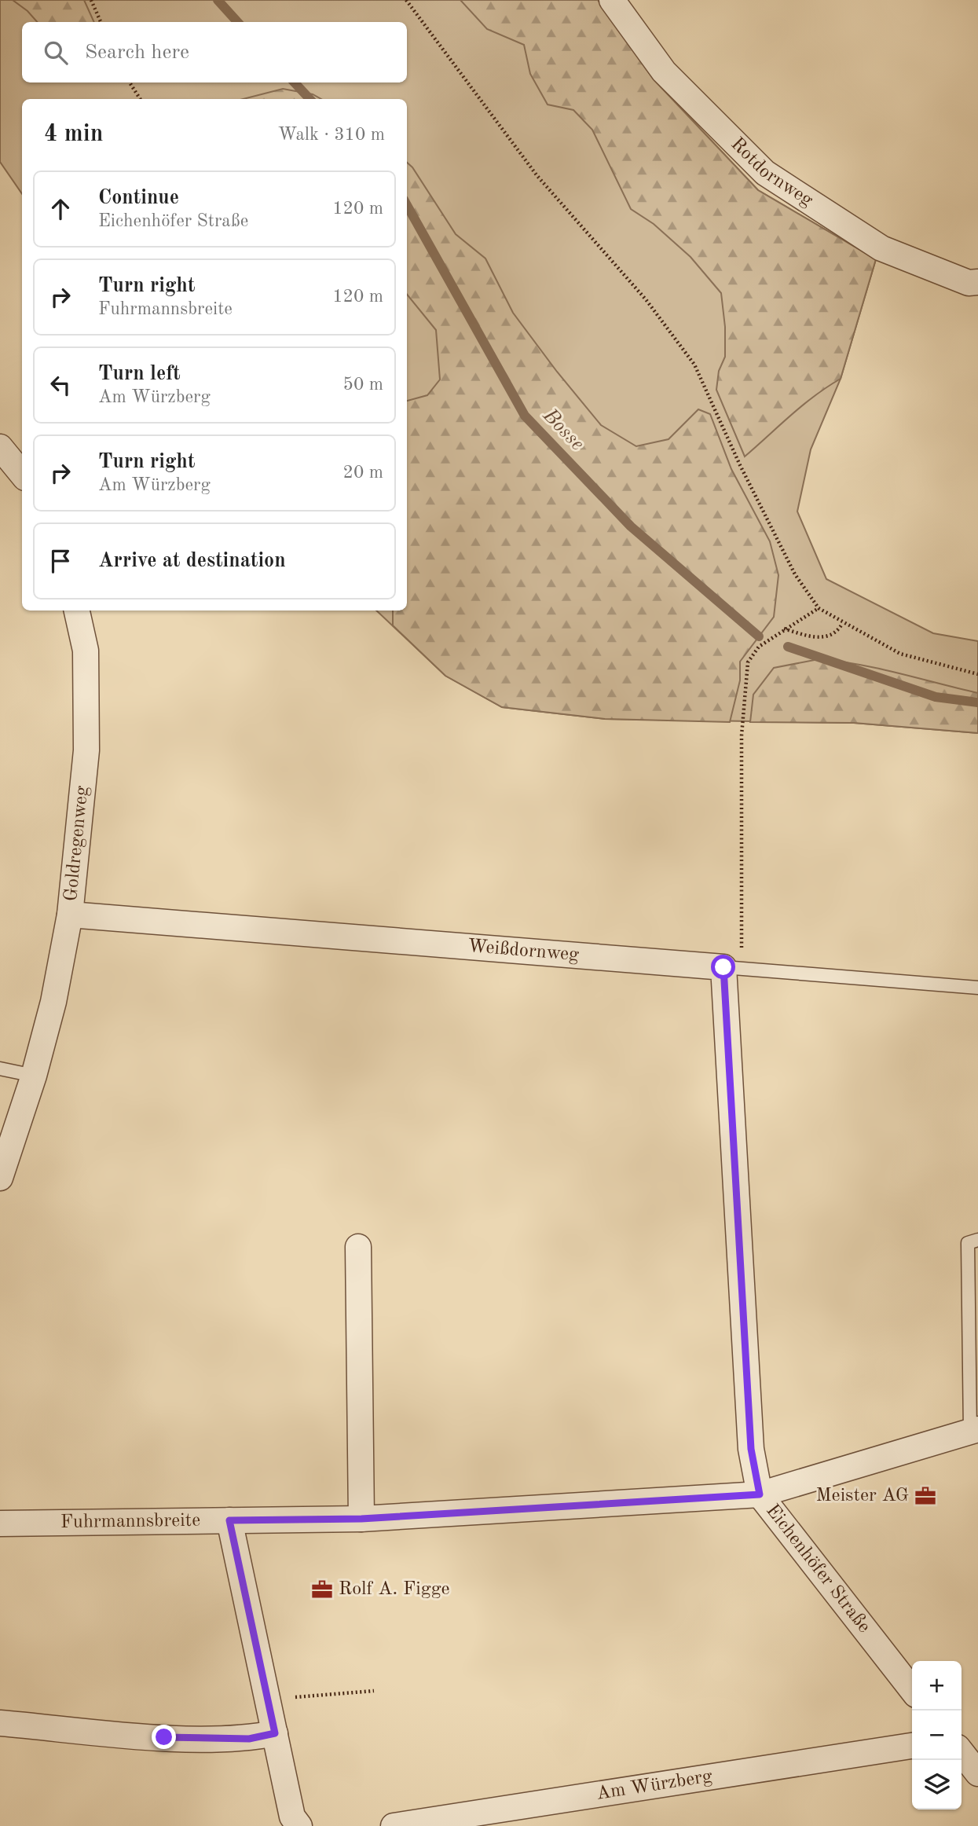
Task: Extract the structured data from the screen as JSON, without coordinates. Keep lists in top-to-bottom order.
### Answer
{
  "streets": {
    "street": [
      "Rotdornweg",
      "Goldregenweg",
      "Weißdornweg",
      "Fuhrmannsbreite",
      "Eichenhöfer Straße",
      "Am Würzberg"
    ]
  },
  "crossings": [
    ["Goldregenweg", "Weißdornweg"],
    ["Weißdornweg", "Eichenhöfer Straße"],
    ["Fuhrmannsbreite", "Eichenhöfer Straße"]
  ],
  "water": ["Bosse"],
  "places": {
    "office": ["Meister AG", "Rolf A. Figge"]
  },
  "page": {
    "search": "Search here",
    "heading": ["4 min", "Walk · 310 m"],
    "list": [
      ["Continue", "Eichenhöfer Straße", "120 m"],
      ["Turn right", "Fuhrmannsbreite", "120 m"],
      ["Turn left", "Am Würzberg", "50 m"],
      ["Turn right", "Am Würzberg", "20 m"],
      "Arrive at destination"
    ],
    "map_buttons": ["+", "−"]
  }
}
